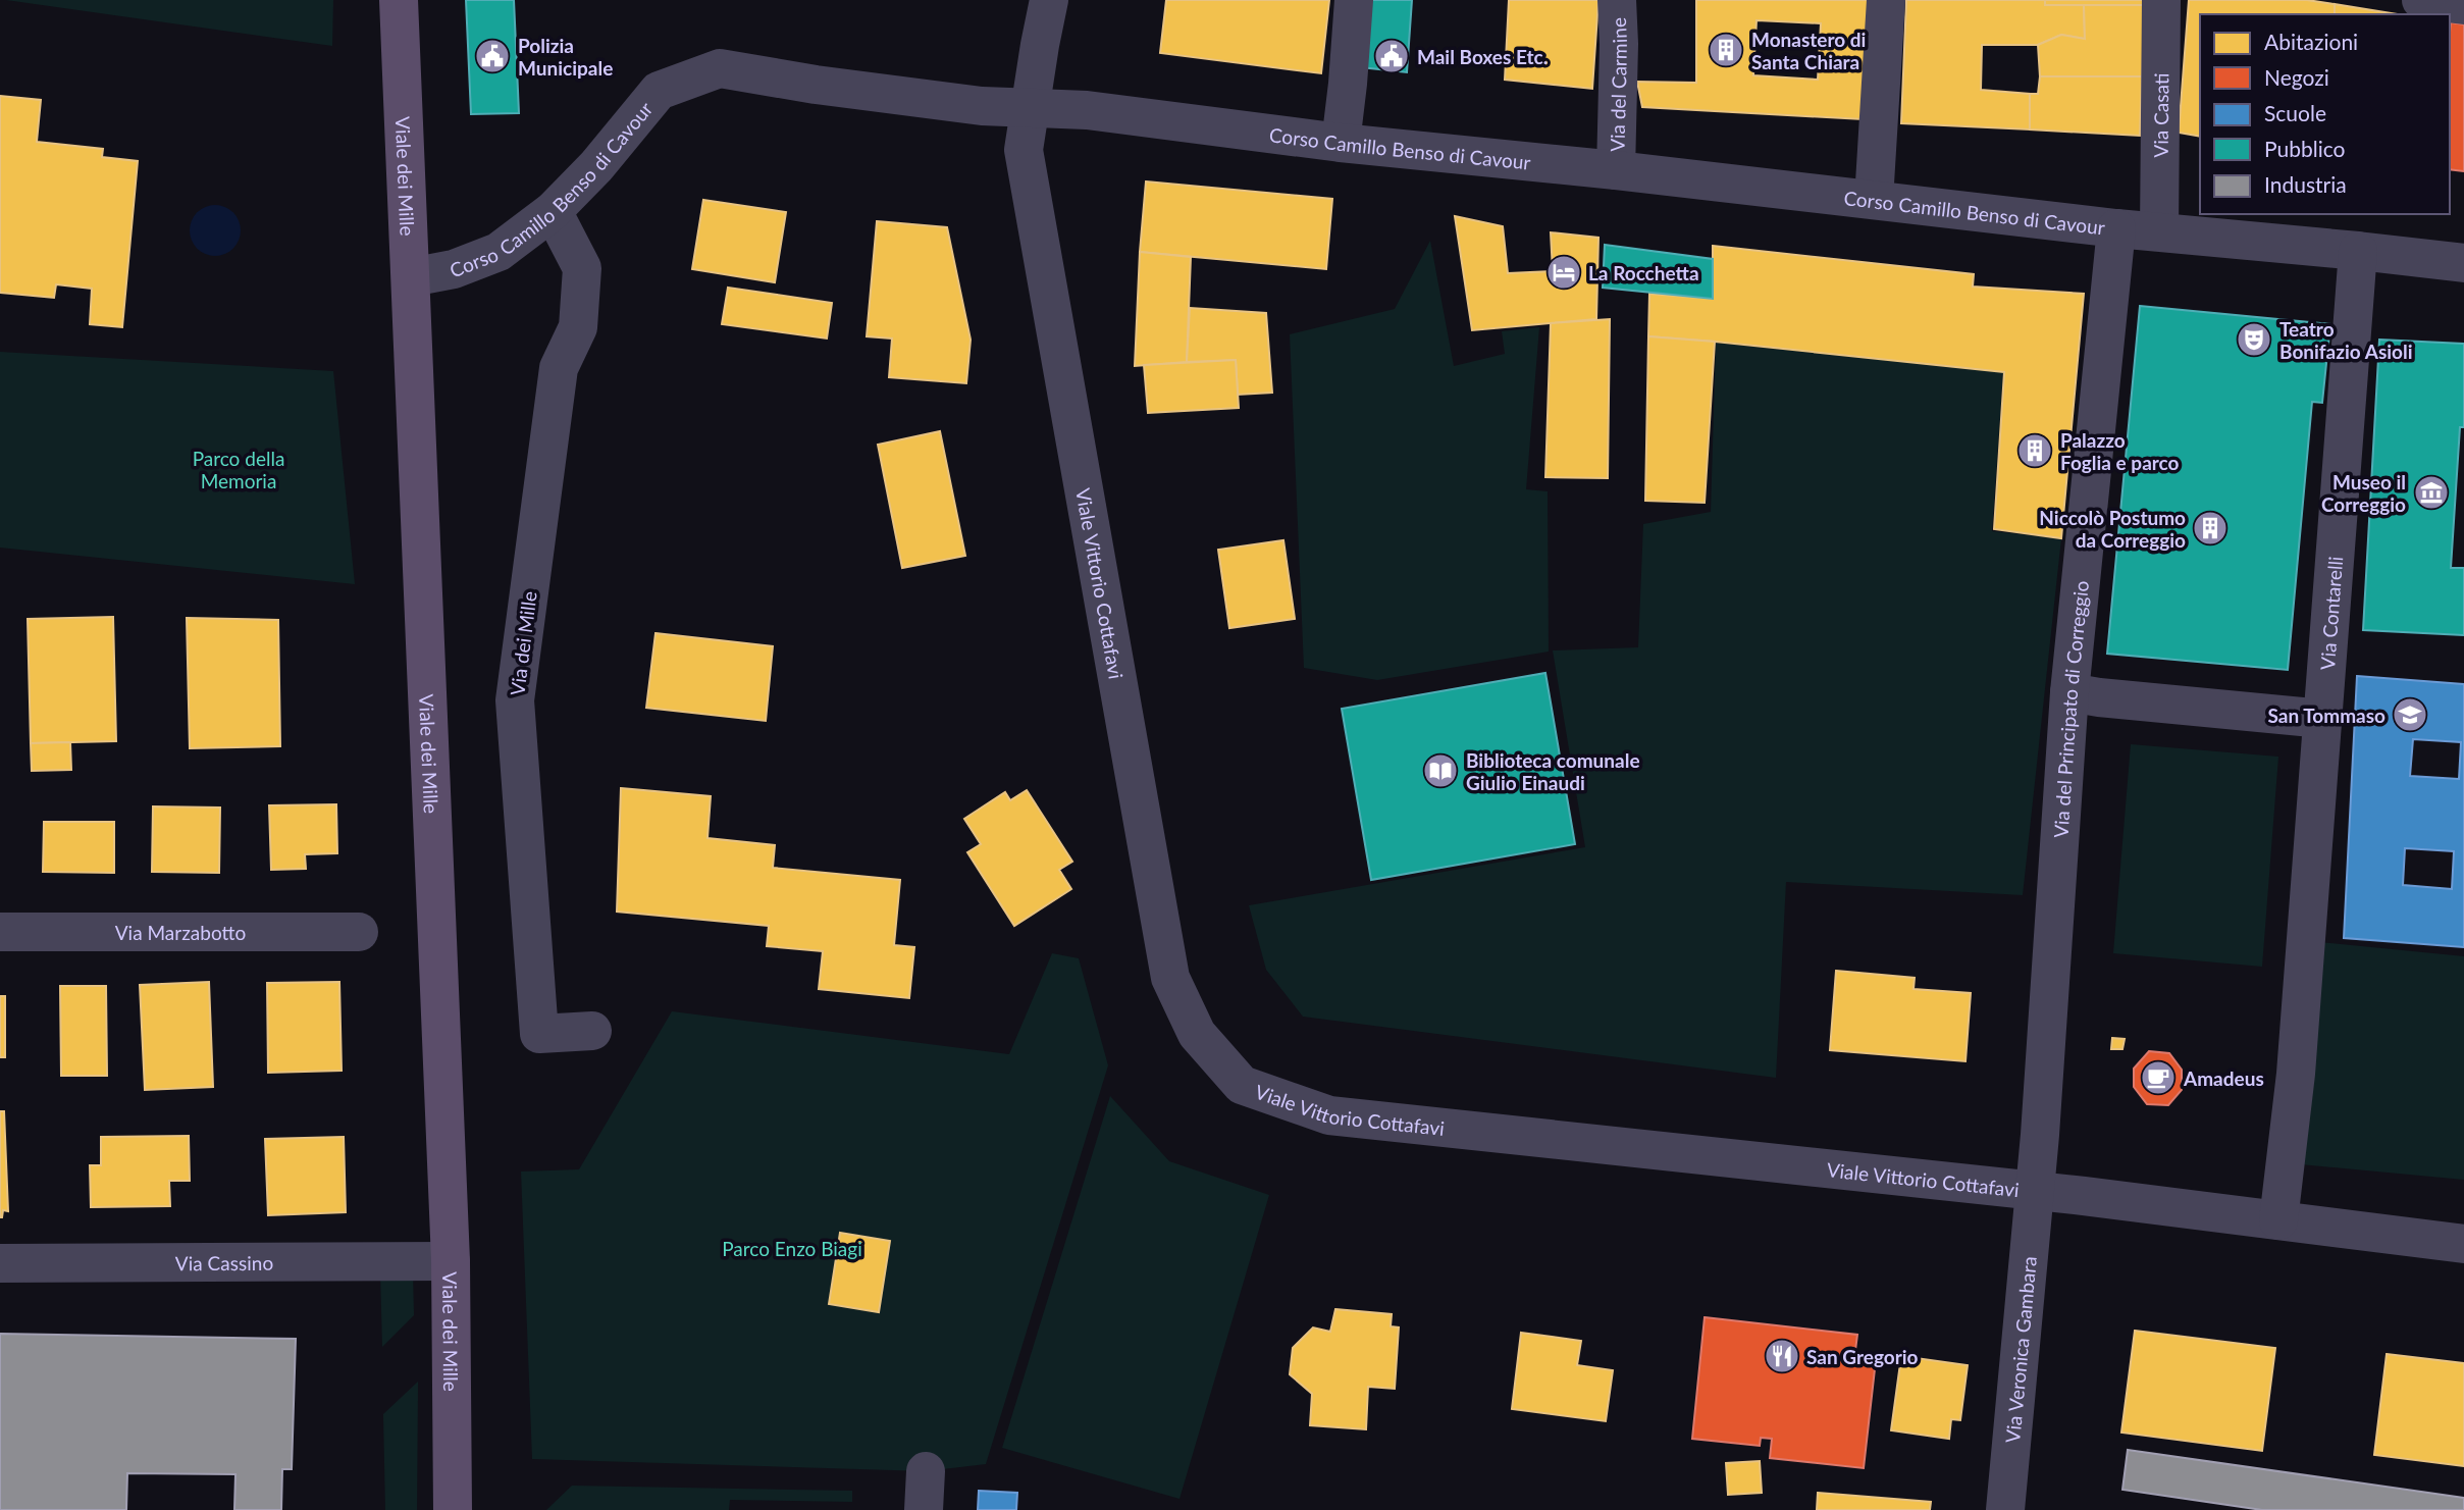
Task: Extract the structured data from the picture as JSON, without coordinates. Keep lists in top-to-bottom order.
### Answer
{
  "streets": {
    "main road": ["Viale dei Mille"],
    "street": [
      "Via del Carmine",
      "Via Casati",
      "Corso Camillo Benso di Cavour",
      "Viale Vittorio Cottafavi",
      "Via Contarelli",
      "Via dei Mille",
      "Via del Principato di Correggio",
      "Via Marzabotto",
      "Via Cassino",
      "Via Veronica Gambara"
    ]
  },
  "crossings": [
    ["Via del Carmine", "Corso Camillo Benso di Cavour"],
    ["Via Casati", "Corso Camillo Benso di Cavour"],
    ["Corso Camillo Benso di Cavour", "Viale dei Mille"],
    ["Corso Camillo Benso di Cavour", "Viale Vittorio Cottafavi"],
    ["Corso Camillo Benso di Cavour", "Via Contarelli"],
    ["Corso Camillo Benso di Cavour", "Via dei Mille"],
    ["Corso Camillo Benso di Cavour", "Via del Principato di Correggio"],
    ["Viale dei Mille", "Via Cassino"],
    ["Viale Vittorio Cottafavi", "Via Contarelli"],
    ["Viale Vittorio Cottafavi", "Via del Principato di Correggio"],
    ["Viale Vittorio Cottafavi", "Via Veronica Gambara"],
    ["Via del Principato di Correggio", "Via Veronica Gambara"]
  ],
  "parks": ["Parco della Memoria", "Parco Enzo Biagi"],
  "places": {
    "building": ["Monastero di Santa Chiara", "Palazzo Foglia e parco", "Niccolò Postumo da Correggio"],
    "public building": ["Polizia Municipale", "Mail Boxes Etc."],
    "hotel": ["La Rocchetta"],
    "theatre": ["Teatro Bonifazio Asioli"],
    "museum": ["Museo il Correggio"],
    "school or university": ["San Tommaso"],
    "library": ["Biblioteca comunale Giulio Einaudi"],
    "cafe": ["Amadeus"],
    "restaurant": ["San Gregorio"]
  },
  "legend": [
    "Abitazioni",
    "Negozi",
    "Scuole",
    "Pubblico",
    "Industria"
  ]
}
